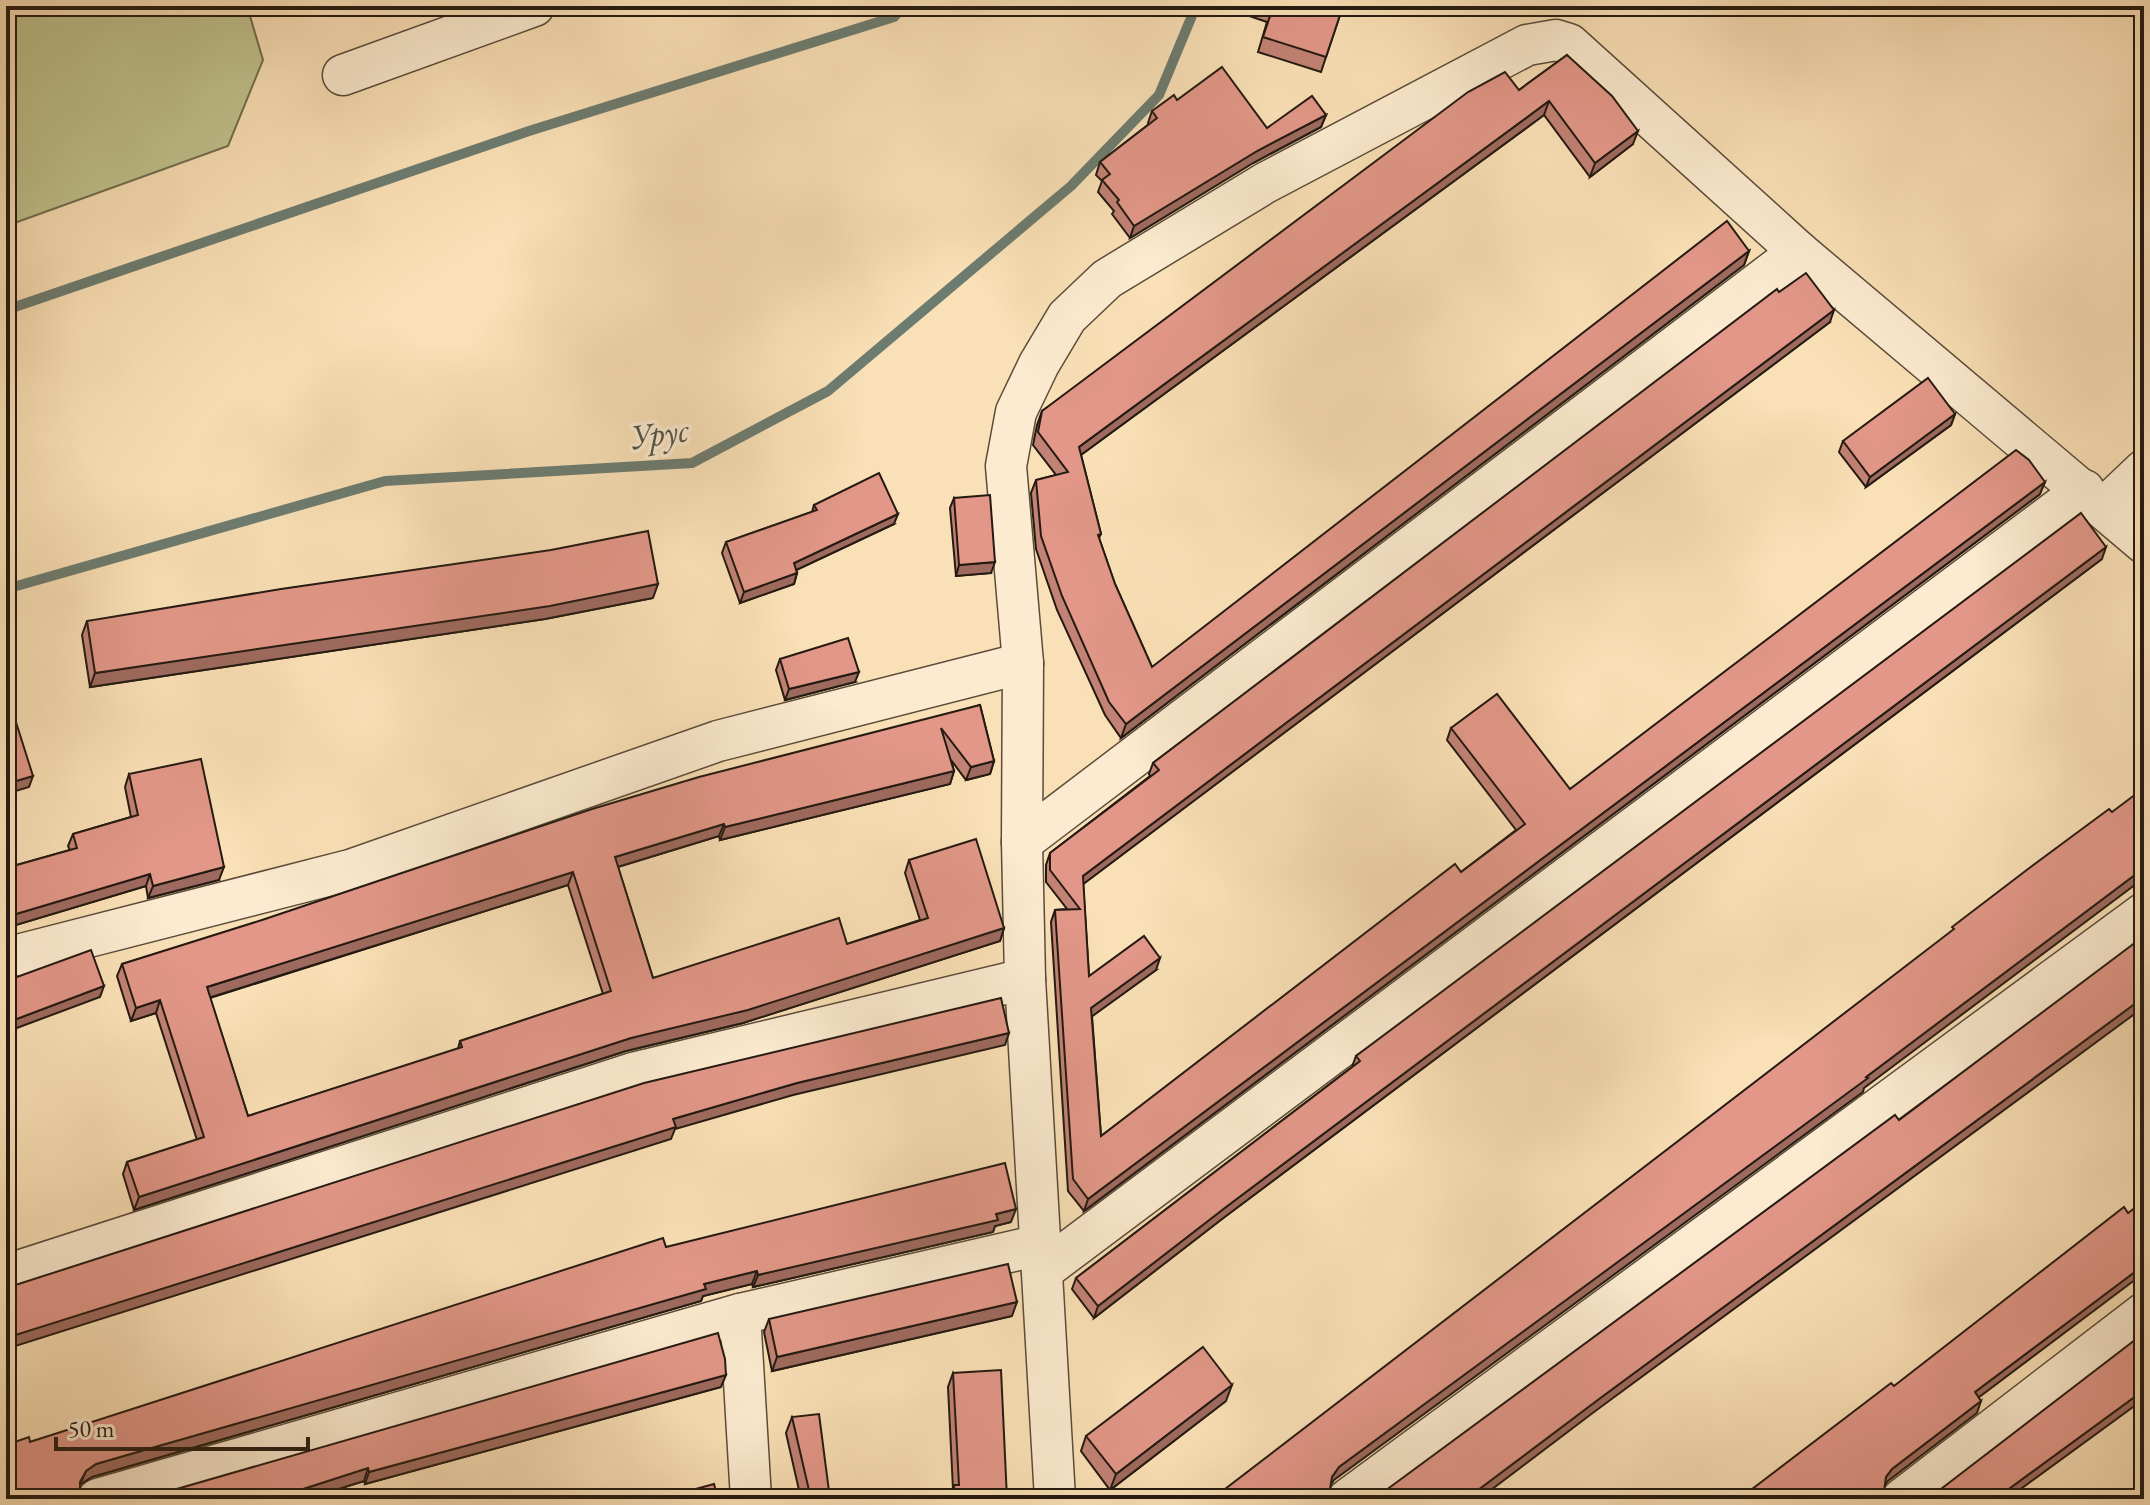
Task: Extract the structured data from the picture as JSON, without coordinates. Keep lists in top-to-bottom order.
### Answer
{
  "water": ["Урус"],
  "scale_bar": "50 m"
}
